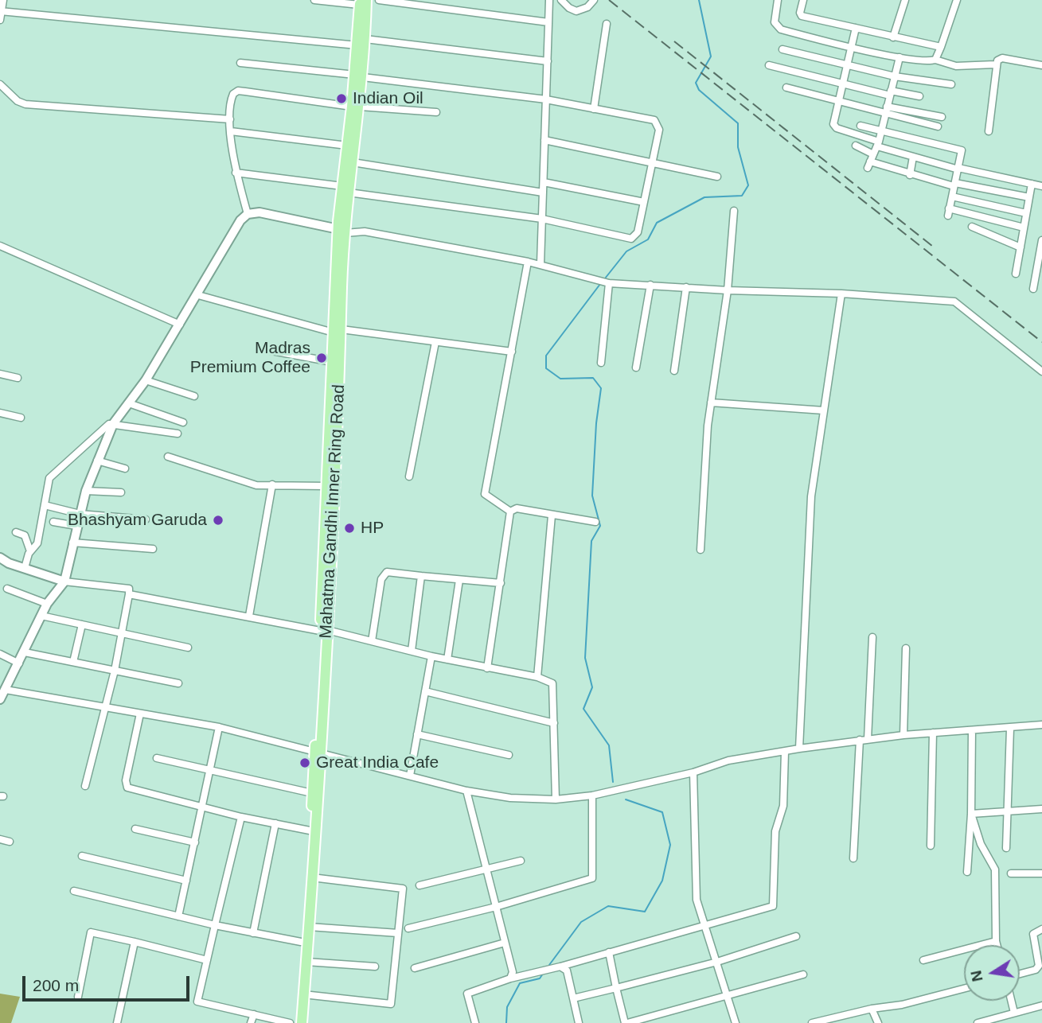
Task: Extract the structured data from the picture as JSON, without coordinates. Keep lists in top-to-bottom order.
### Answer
{
  "streets": {
    "main road": ["Mahatma Gandhi Inner Ring Road"]
  },
  "places": [
    "Indian Oil",
    "Madras Premium Coffee",
    "Bhashyam Garuda",
    "HP",
    "Great India Cafe"
  ],
  "scale_bar": "200 m",
  "north": "left"
}
